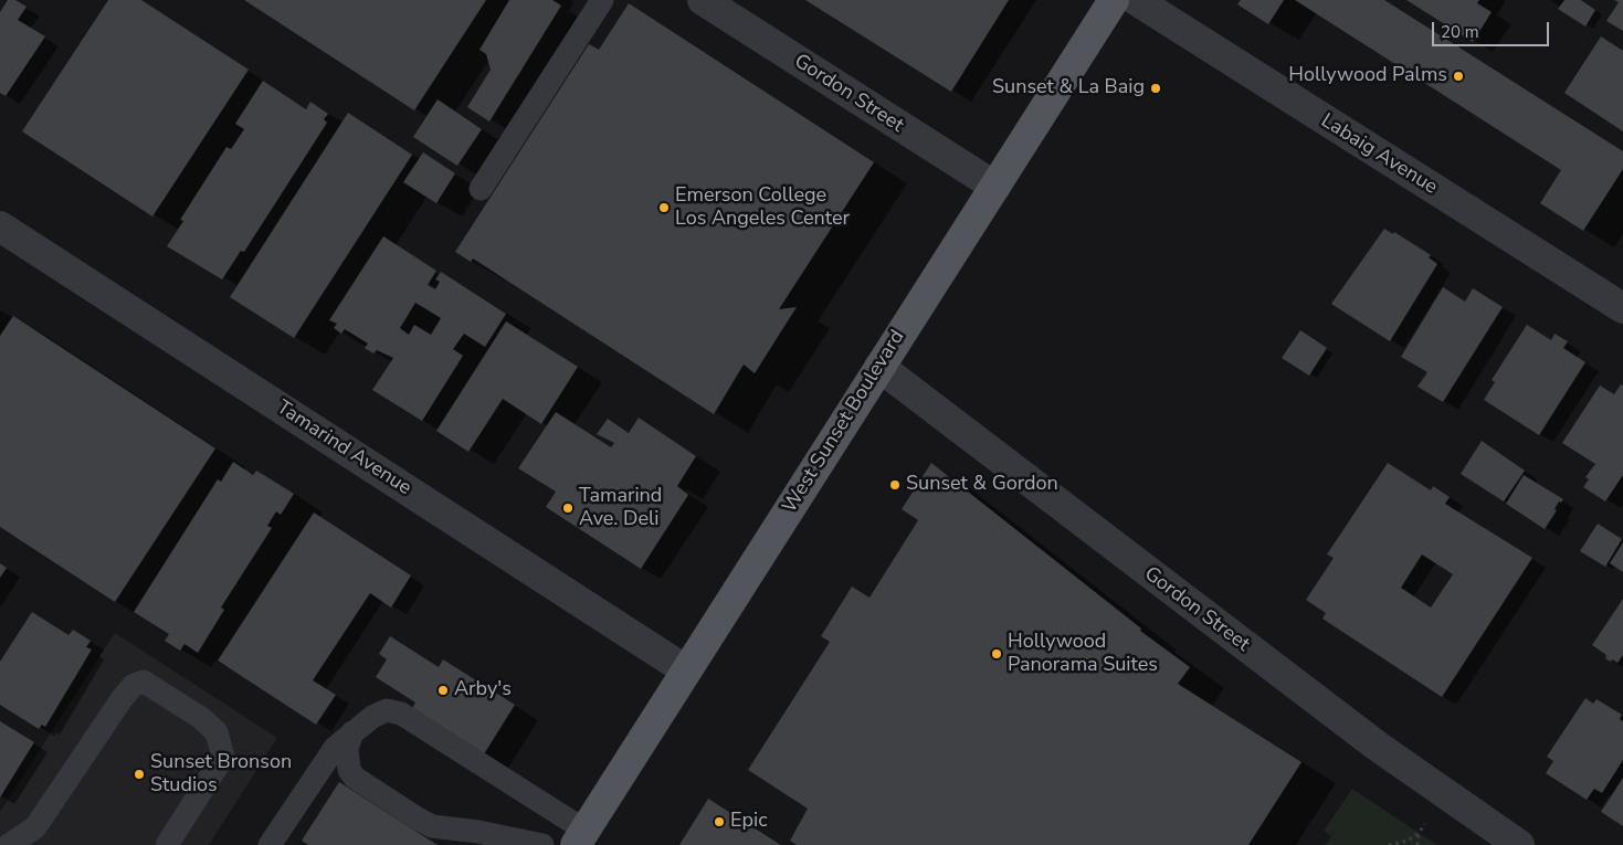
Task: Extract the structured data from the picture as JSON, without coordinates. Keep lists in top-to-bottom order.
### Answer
{
  "streets": {
    "main road": ["West Sunset Boulevard"],
    "street": ["Gordon Street", "Labaig Avenue", "Tamarind Avenue"]
  },
  "crossings": [
    ["Gordon Street", "West Sunset Boulevard"],
    ["West Sunset Boulevard", "Tamarind Avenue"]
  ],
  "places": [
    "Hollywood Palms",
    "Sunset & La Baig",
    "Emerson College Los Angeles Center",
    "Sunset & Gordon",
    "Tamarind Ave. Deli",
    "Hollywood Panorama Suites",
    "Arby's",
    "Sunset Bronson Studios",
    "Epic"
  ],
  "scale_bar": "20 m"
}
